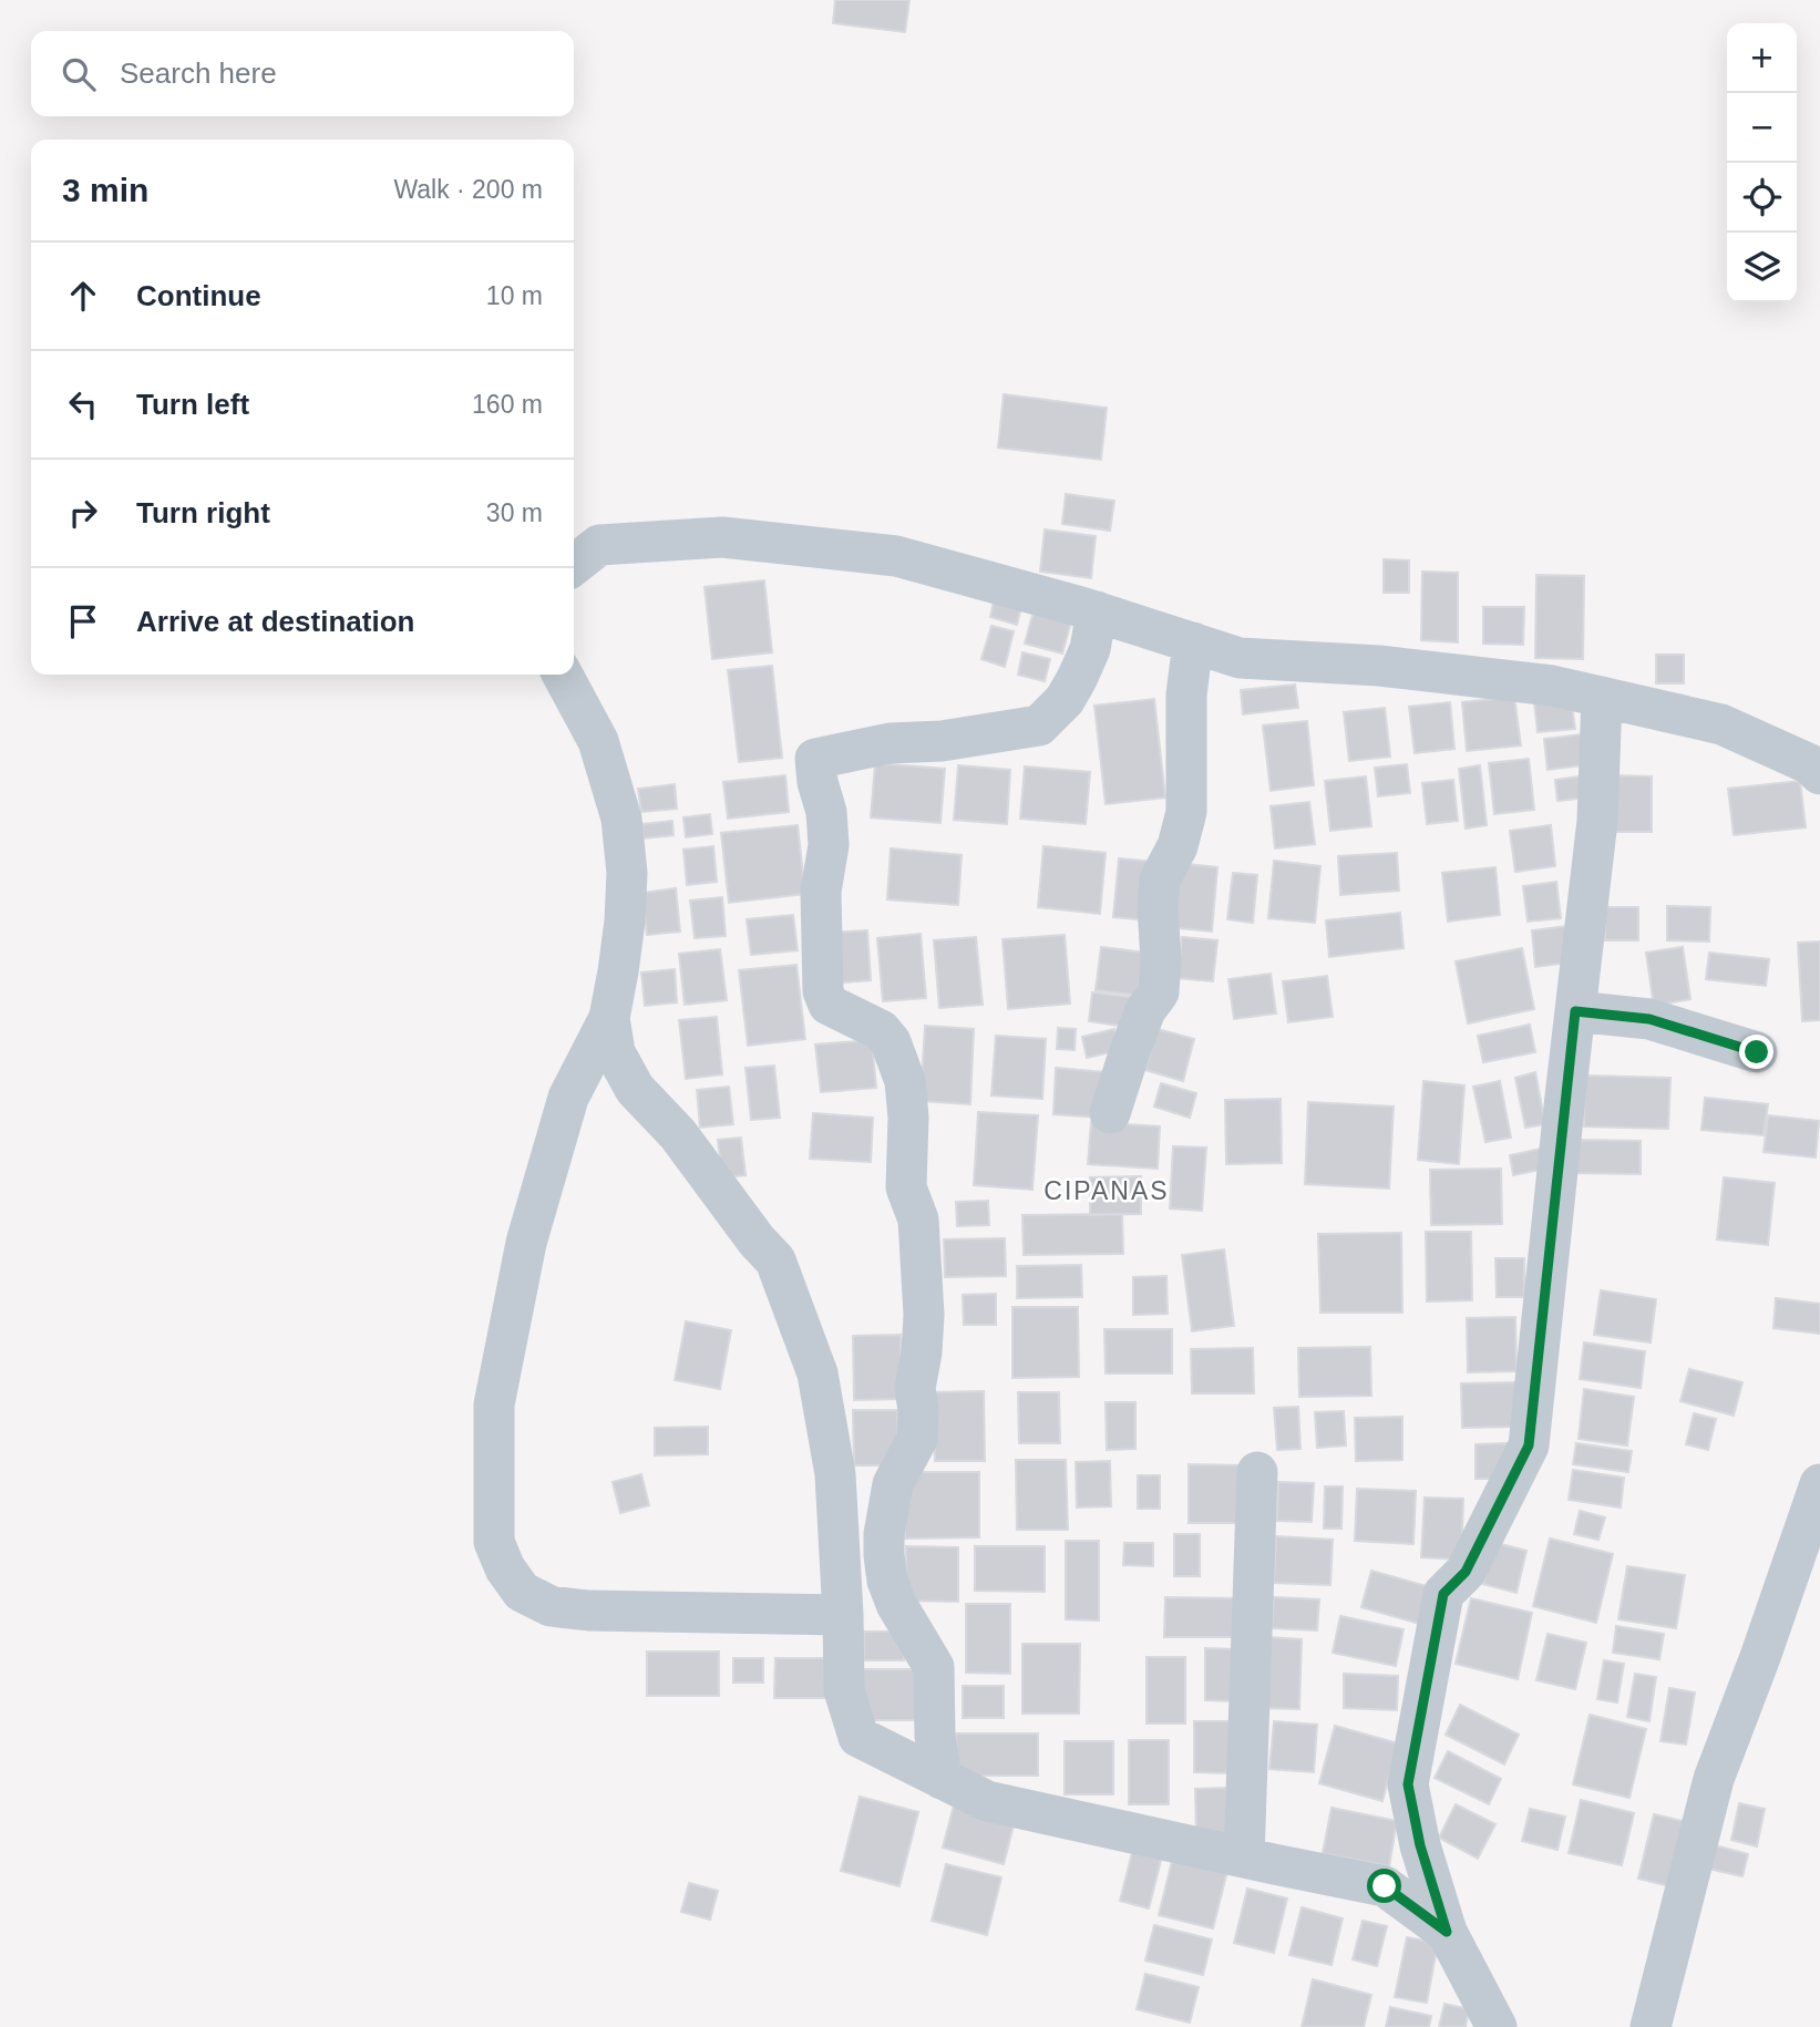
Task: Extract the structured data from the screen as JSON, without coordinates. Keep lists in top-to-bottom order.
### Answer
{
  "districts": ["CIPANAS"],
  "page": {
    "map_buttons": ["+", "−"],
    "search": "Search here",
    "heading": ["3 min", "Walk · 200 m"],
    "list": [
      ["Continue", "10 m"],
      ["Turn left", "160 m"],
      ["Turn right", "30 m"],
      "Arrive at destination"
    ]
  }
}
